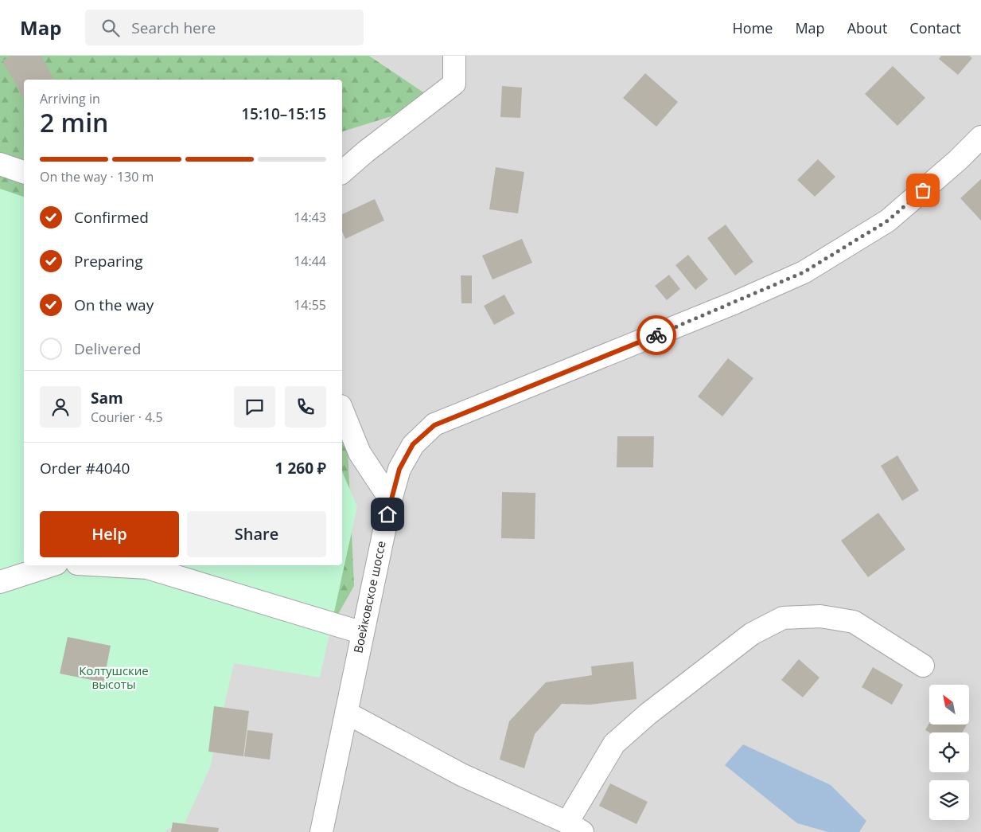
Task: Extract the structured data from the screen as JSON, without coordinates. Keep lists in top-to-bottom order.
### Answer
{
  "streets": {
    "street": ["Воейковское шоссе"]
  },
  "parks": ["Колтушские высоты"],
  "north": "top left",
  "page": {
    "header": "Map",
    "search": "Search here",
    "nav": [
      "Home",
      "Map",
      "About",
      "Contact"
    ],
    "heading": ["2 min", "Arriving in", "15:10–15:15"],
    "panel": [
      "Sam",
      "Courier · 4.5",
      "Order #4040",
      "1 260 ₽"
    ],
    "bar": "On the way · 130 m",
    "list": [
      ["Confirmed", "14:43"],
      ["Preparing", "14:44"],
      ["On the way", "14:55"],
      "Delivered"
    ],
    "buttons": ["Help", "Share"]
  }
}
